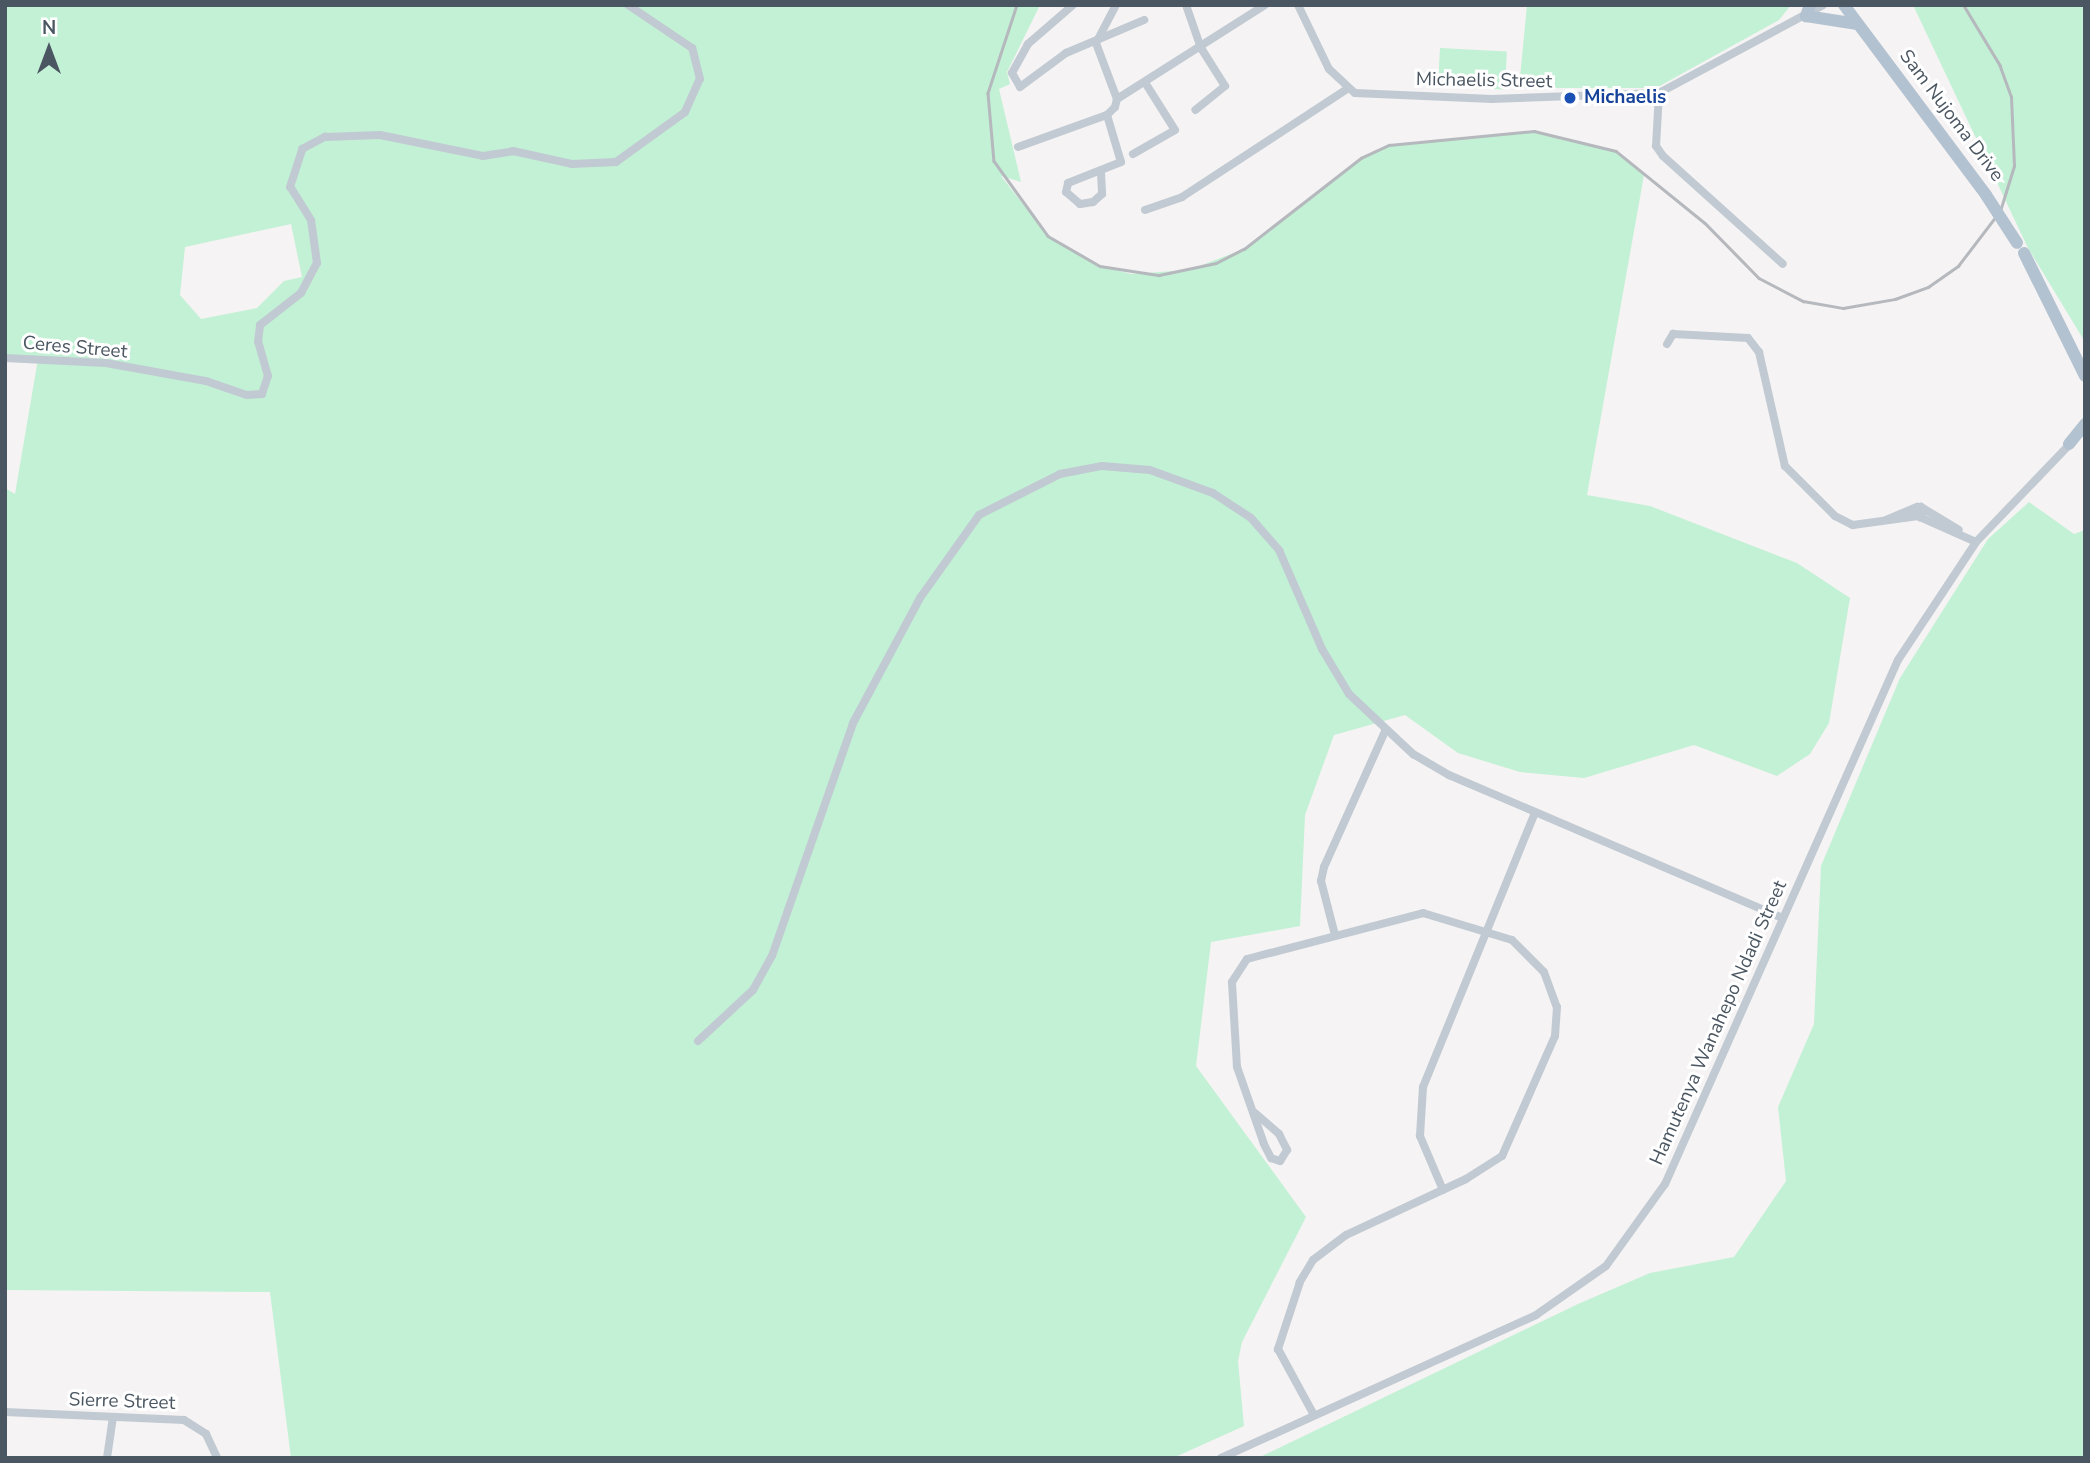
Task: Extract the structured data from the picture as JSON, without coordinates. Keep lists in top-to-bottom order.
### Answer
{
  "streets": {
    "main road": ["Sam Nujoma Drive"],
    "street": [
      "Michaelis Street",
      "Ceres Street",
      "Hamutenya Wanahepo Ndadi Street",
      "Sierre Street"
    ]
  },
  "places": ["Michaelis"],
  "north": "top"
}
